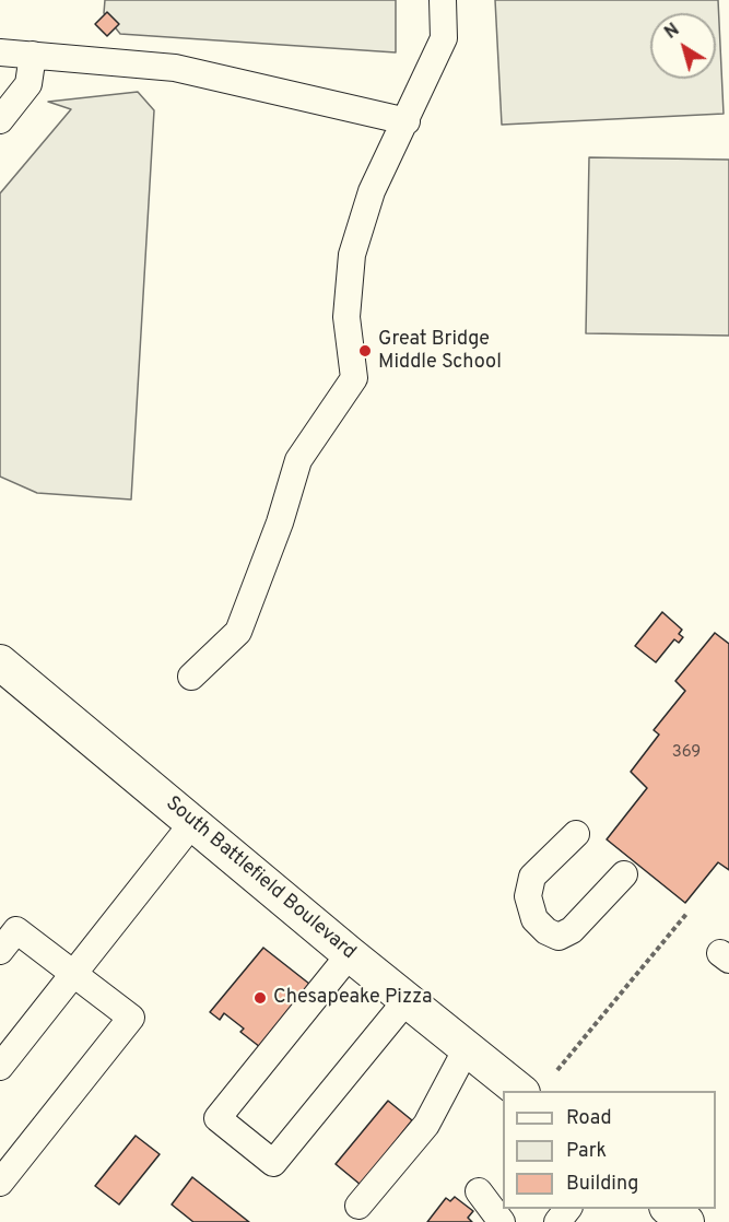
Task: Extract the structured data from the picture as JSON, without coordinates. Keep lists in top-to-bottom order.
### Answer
{
  "streets": {
    "main road": ["South Battlefield Boulevard"]
  },
  "places": ["Great Bridge Middle School", "Chesapeake Pizza"],
  "house_numbers": ["369"],
  "legend": ["Road", "Park", "Building"],
  "north": "top left"
}
